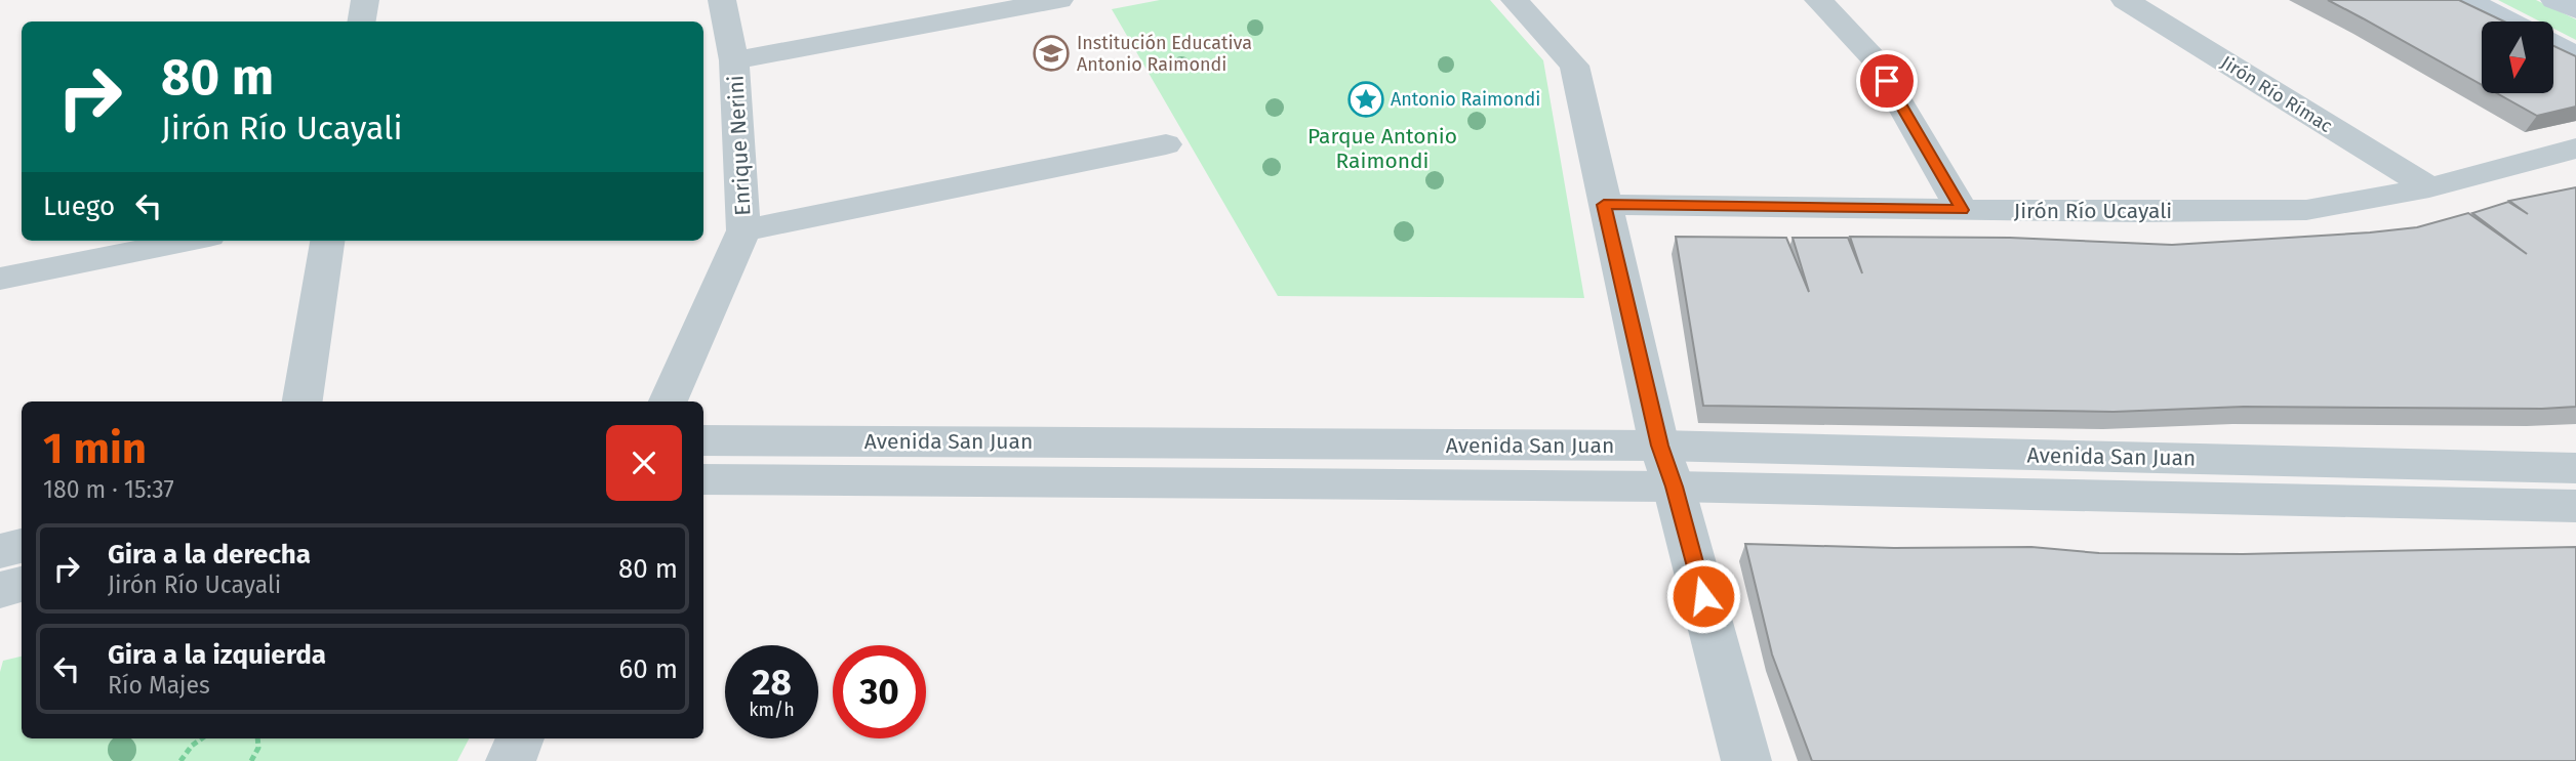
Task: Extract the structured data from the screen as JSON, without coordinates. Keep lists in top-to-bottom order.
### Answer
{
  "streets": {
    "street": [
      "Jirón Río Rímac",
      "Enrique Nerini",
      "Jirón Río Ucayali",
      "Avenida San Juan"
    ]
  },
  "crossings": [
    ["Jirón Río Rímac", "Jirón Río Ucayali"]
  ],
  "parks": ["Parque Antonio Raimondi"],
  "places": {
    "school or university": ["Institución Educativa Antonio Raimondi"],
    "place": ["Antonio Raimondi"]
  },
  "north": "bottom",
  "page": {
    "turn": ["80 m", "Jirón Río Ucayali"],
    "then": "Luego",
    "heading": ["1 min", "180 m · 15:37"],
    "list": [
      {
        "name": "Gira a la derecha",
        "note": "Jirón Río Ucayali",
        "value": "80 m"
      },
      {
        "name": "Gira a la izquierda",
        "note": "Río Majes",
        "value": "60 m"
      }
    ],
    "speed": "28 km/h",
    "limit": "30"
  }
}
